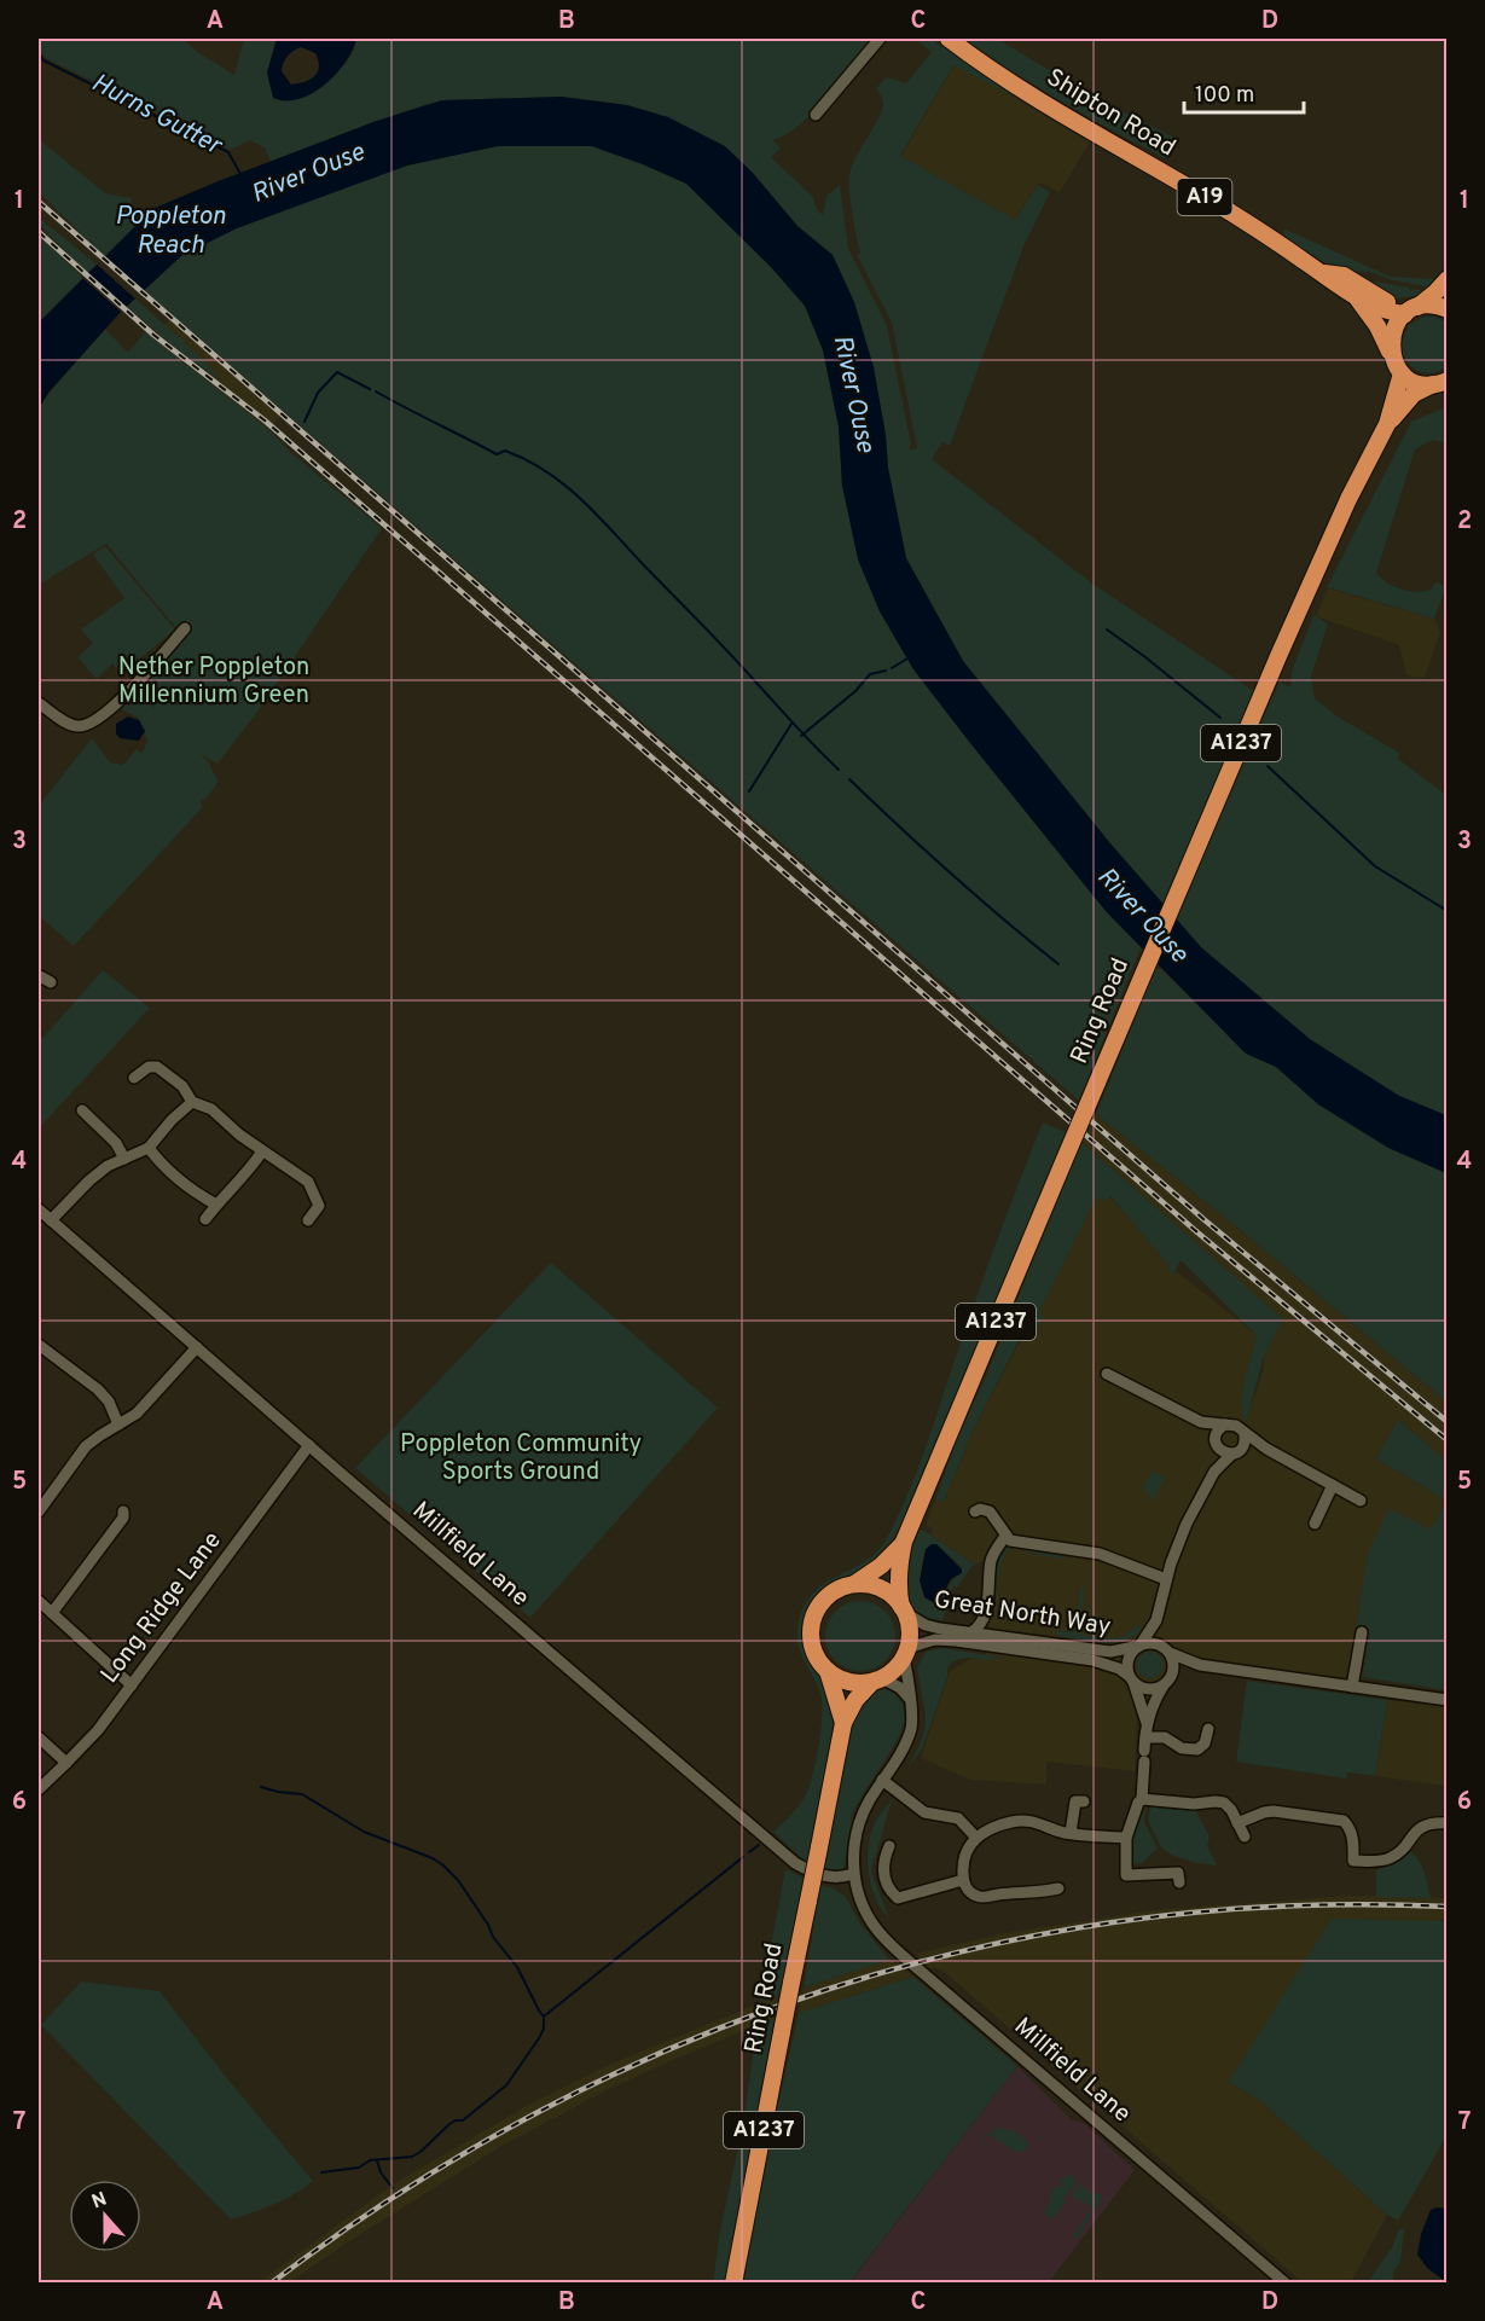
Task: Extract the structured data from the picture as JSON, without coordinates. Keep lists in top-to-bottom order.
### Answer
{
  "streets": {
    "highway": [
      "Shipton Road",
      "A19",
      "A1237",
      "Ring Road"
    ],
    "street": ["Millfield Lane", "Long Ridge Lane", "Great North Way"]
  },
  "crossings": [
    ["Shipton Road", "Ring Road"],
    ["A1237", "Ring Road"],
    ["A1237", "Millfield Lane"],
    ["A1237", "Great North Way"],
    ["Ring Road", "Millfield Lane"],
    ["Ring Road", "Great North Way"],
    ["Millfield Lane", "Long Ridge Lane"],
    ["Millfield Lane", "Great North Way"]
  ],
  "water": ["Hurns Gutter", "River Ouse", "Poppleton Reach"],
  "parks": ["Nether Poppleton Millennium Green", "Poppleton Community Sports Ground"],
  "scale_bar": "100 m",
  "north": "top",
  "grid": {
    "columns": [
      "A",
      "B",
      "C",
      "D"
    ],
    "rows": [
      "1",
      "2",
      "3",
      "4",
      "5",
      "6",
      "7"
    ]
  }
}
